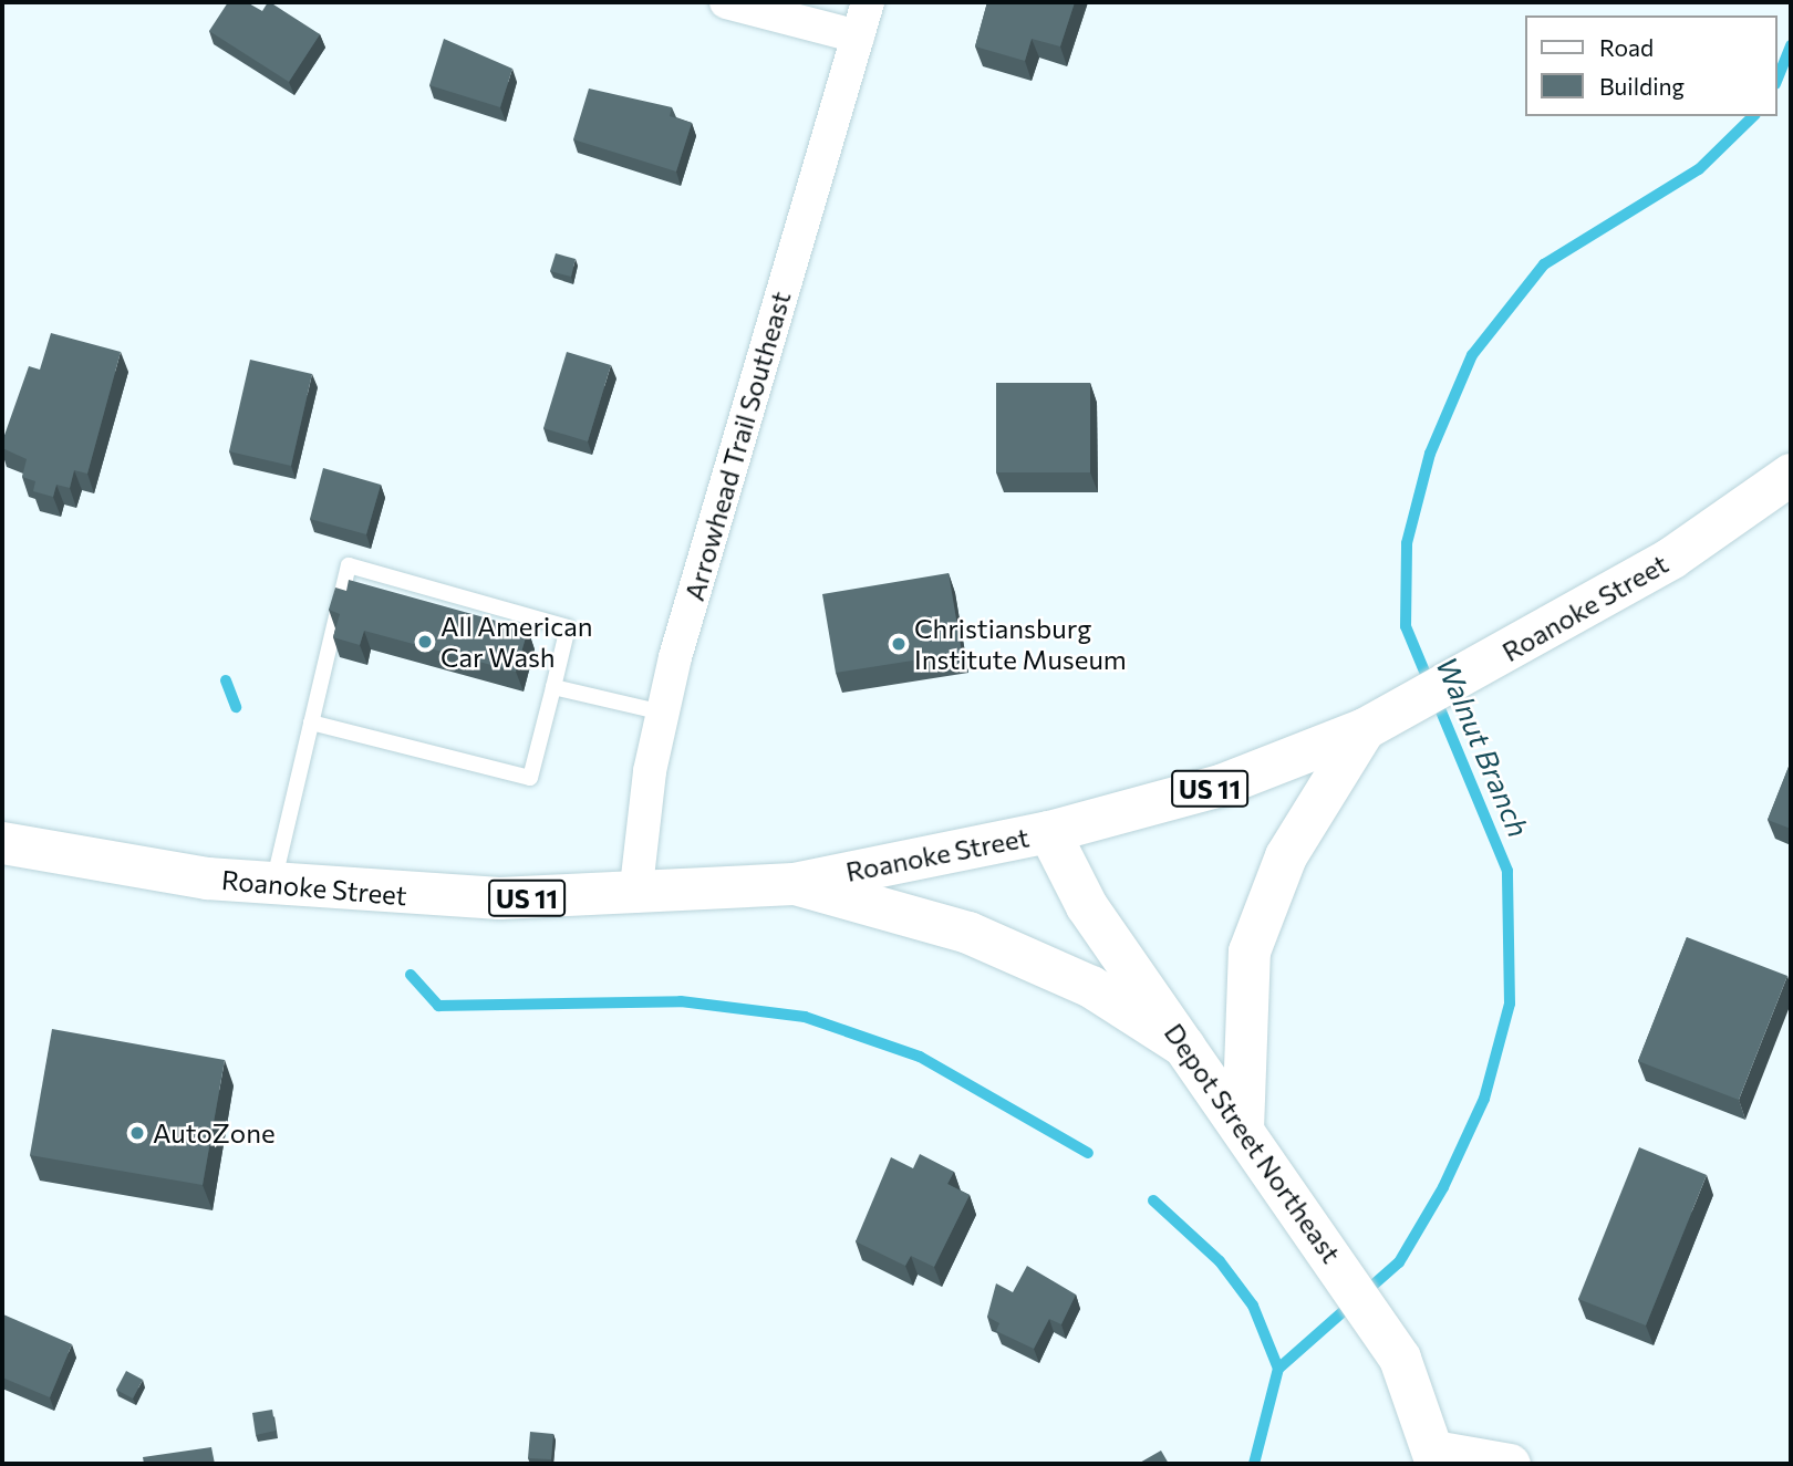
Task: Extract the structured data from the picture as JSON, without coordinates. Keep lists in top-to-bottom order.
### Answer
{
  "streets": {
    "main road": ["Roanoke Street", "US 11", "Depot Street Northeast"],
    "street": ["Arrowhead Trail Southeast"]
  },
  "crossings": [
    ["Arrowhead Trail Southeast", "Roanoke Street"],
    ["Roanoke Street", "Depot Street Northeast"]
  ],
  "water": ["Walnut Branch"],
  "places": ["All American Car Wash", "Christiansburg Institute Museum", "AutoZone"],
  "legend": ["Road", "Building"]
}
